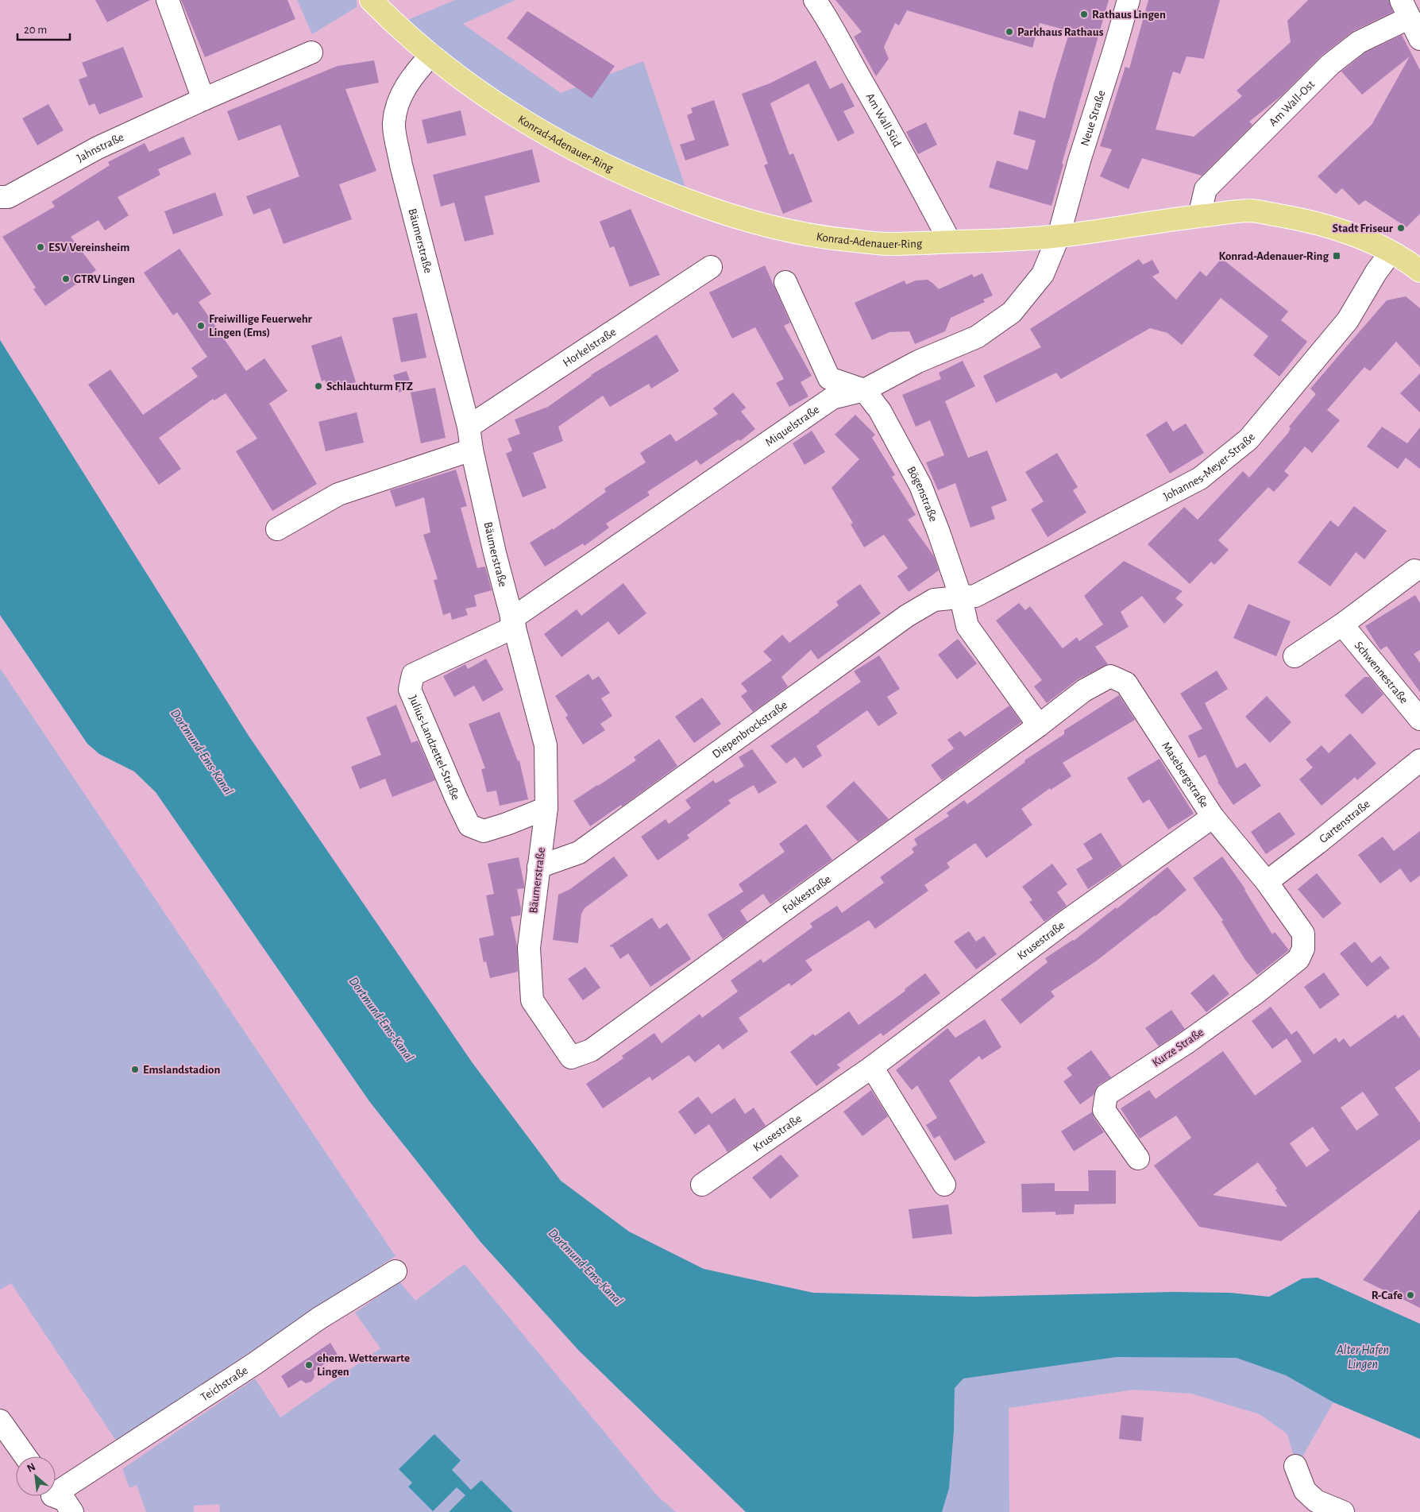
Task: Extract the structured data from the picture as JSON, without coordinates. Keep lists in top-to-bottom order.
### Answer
{
  "streets": {
    "main road": ["Konrad-Adenauer-Ring"],
    "street": [
      "Am Wall-Ost",
      "Neue Straße",
      "Am Wall Süd",
      "Jahnstraße",
      "Bäumerstraße",
      "Horkelstraße",
      "Miquelstraße",
      "Johannes-Meyer-Straße",
      "Bögenstraße",
      "Schwennestraße",
      "Diepenbrockstraße",
      "Julius-Landzettel-Straße",
      "Masebergstraße",
      "Gartenstraße",
      "Fokkestraße",
      "Krusestraße",
      "Kurze Straße",
      "Teichstraße"
    ]
  },
  "crossings": [
    ["Am Wall-Ost", "Konrad-Adenauer-Ring"],
    ["Neue Straße", "Konrad-Adenauer-Ring"],
    ["Neue Straße", "Miquelstraße"],
    ["Am Wall Süd", "Konrad-Adenauer-Ring"],
    ["Konrad-Adenauer-Ring", "Bäumerstraße"],
    ["Konrad-Adenauer-Ring", "Miquelstraße"],
    ["Konrad-Adenauer-Ring", "Johannes-Meyer-Straße"],
    ["Bäumerstraße", "Horkelstraße"],
    ["Bäumerstraße", "Miquelstraße"],
    ["Bäumerstraße", "Diepenbrockstraße"],
    ["Bäumerstraße", "Julius-Landzettel-Straße"],
    ["Bäumerstraße", "Fokkestraße"],
    ["Miquelstraße", "Bögenstraße"],
    ["Miquelstraße", "Julius-Landzettel-Straße"],
    ["Johannes-Meyer-Straße", "Bögenstraße"],
    ["Johannes-Meyer-Straße", "Diepenbrockstraße"],
    ["Bögenstraße", "Diepenbrockstraße"],
    ["Bögenstraße", "Masebergstraße"],
    ["Bögenstraße", "Fokkestraße"],
    ["Masebergstraße", "Gartenstraße"],
    ["Masebergstraße", "Fokkestraße"],
    ["Masebergstraße", "Krusestraße"],
    ["Masebergstraße", "Kurze Straße"]
  ],
  "water": ["Dortmund-Ems-Kanal", "Alter Hafen Lingen"],
  "places": {
    "other": [
      "Rathaus Lingen",
      "Parkhaus Rathaus",
      "Stadt Friseur",
      "ESV Vereinsheim",
      "GTRV Lingen",
      "Freiwillige Feuerwehr Lingen (Ems)",
      "Schlauchturm FTZ",
      "Emslandstadion",
      "R-Cafe",
      "ehem. Wetterwarte Lingen"
    ],
    "transit": ["Konrad-Adenauer-Ring"]
  },
  "scale_bar": "20 m",
  "north": "top left"
}
